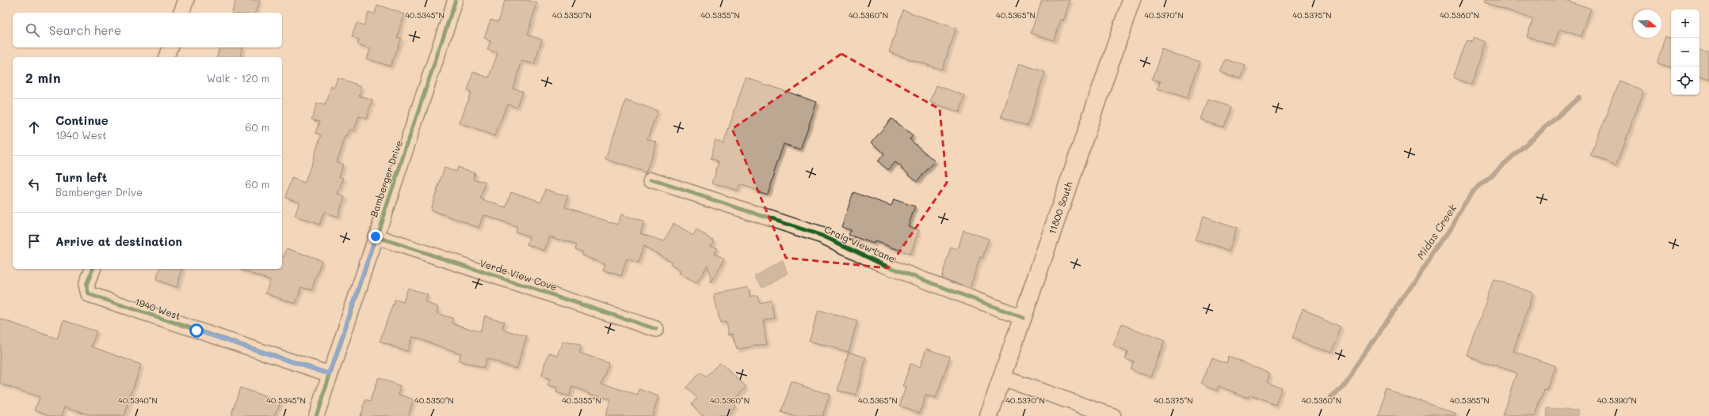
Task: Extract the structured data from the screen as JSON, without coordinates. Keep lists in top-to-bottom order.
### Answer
{
  "streets": {
    "main road": ["11800 South"],
    "street": [
      "Bamberger Drive",
      "Craig View Lane",
      "Verde View Cove",
      "1940 West"
    ]
  },
  "crossings": [
    ["Bamberger Drive", "Verde View Cove"],
    ["Bamberger Drive", "1940 West"],
    ["11800 South", "Craig View Lane"]
  ],
  "water": ["Midas Creek"],
  "north": "right",
  "page": {
    "map_buttons": ["+", "−"],
    "search": "Search here",
    "heading": ["2 min", "Walk · 120 m"],
    "list": [
      ["Continue", "1940 West", "60 m"],
      ["Turn left", "Bamberger Drive", "60 m"],
      "Arrive at destination"
    ]
  },
  "coordinates": [
    "40.5360°N",
    "40.5365°N",
    "40.5380°N",
    "40.5345°N",
    "40.5350°N",
    "40.5355°N",
    "40.5370°N",
    "40.5375°N",
    "40.5340°N",
    "40.5385°N",
    "40.5390°N"
  ]
}
